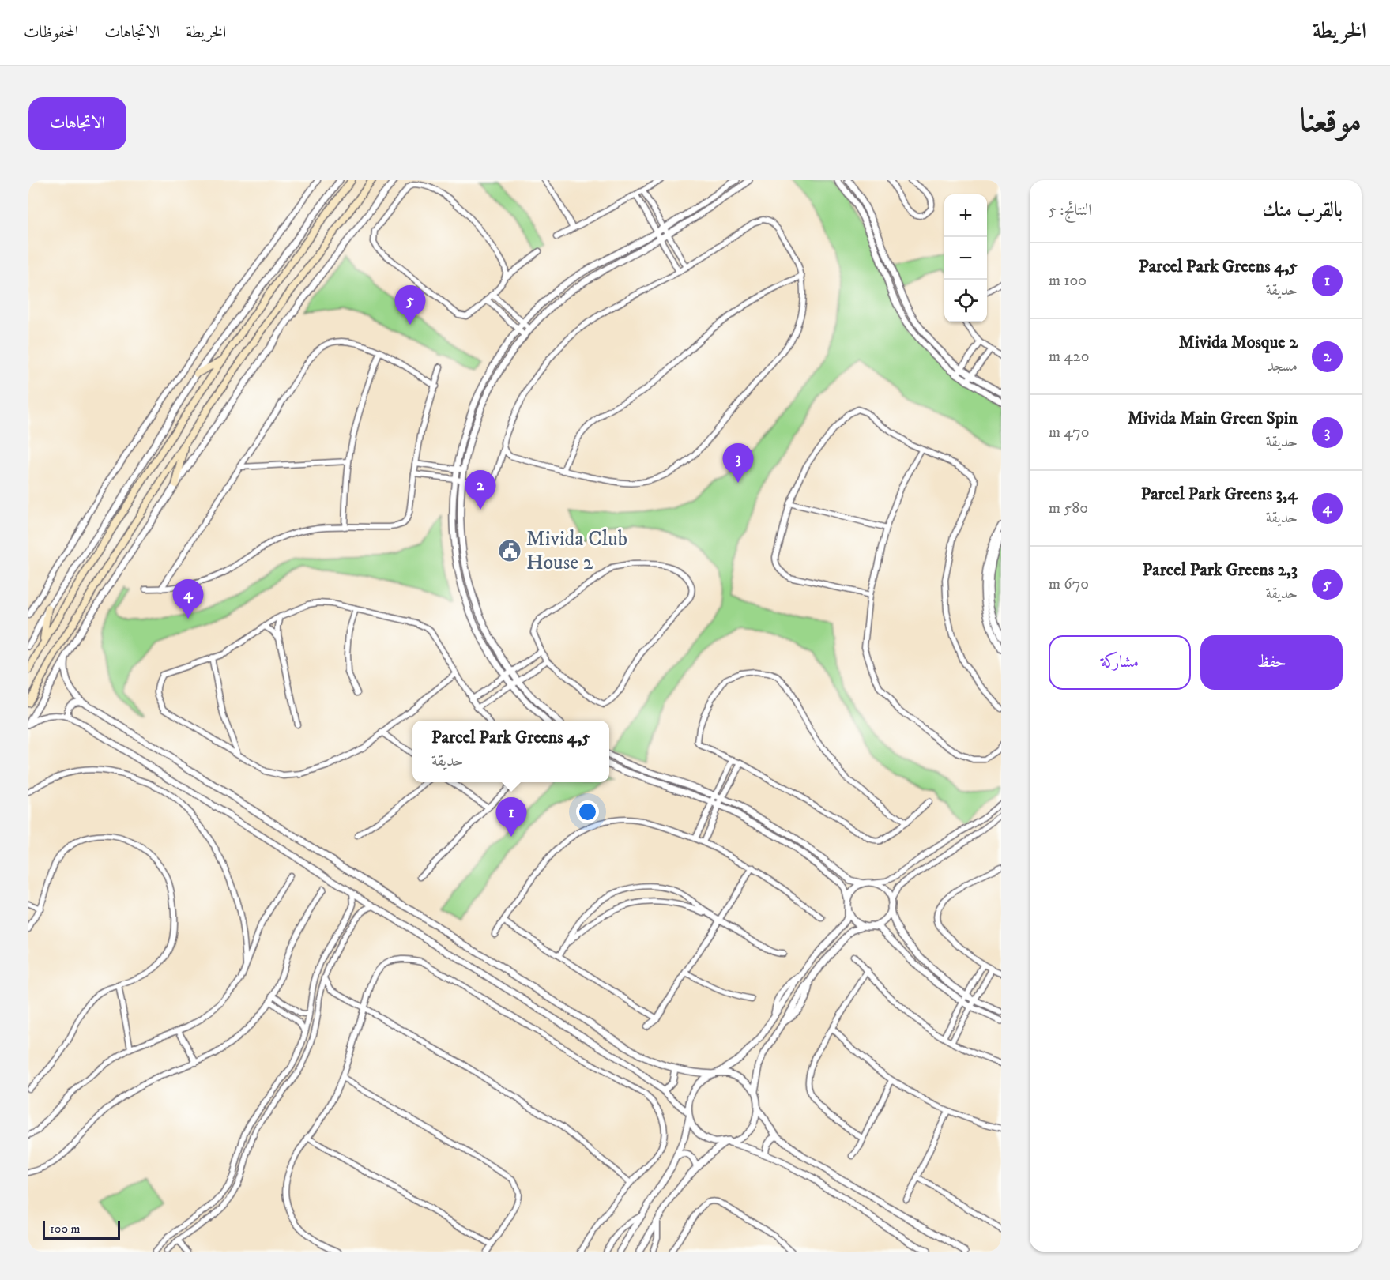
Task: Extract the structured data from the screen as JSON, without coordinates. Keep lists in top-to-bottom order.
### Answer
{
  "places": {
    "public building": ["Mivida Club House 2"]
  },
  "scale_bar": "100 m",
  "page": {
    "header": "الخريطة",
    "nav": ["الخريطة", "الاتجاهات", "المحفوظات"],
    "title": "موقعنا",
    "buttons": [
      "الاتجاهات",
      ["حفظ", "مشاركة"]
    ],
    "heading": ["بالقرب منك", "النتائج: 5"],
    "map_buttons": ["+", "−"],
    "list": [
      {
        "mark": "1",
        "name": "Parcel Park Greens 4,5",
        "note": "حديقة",
        "value": "100 m"
      },
      {
        "mark": "2",
        "name": "Mivida Mosque 2",
        "note": "مسجد",
        "value": "420 m"
      },
      {
        "mark": "3",
        "name": "Mivida Main Green Spin",
        "note": "حديقة",
        "value": "470 m"
      },
      {
        "mark": "4",
        "name": "Parcel Park Greens 3,4",
        "note": "حديقة",
        "value": "580 m"
      },
      {
        "mark": "5",
        "name": "Parcel Park Greens 2,3",
        "note": "حديقة",
        "value": "670 m"
      }
    ],
    "pins": [
      "5",
      "3",
      "2",
      "4",
      "1"
    ],
    "popup": ["Parcel Park Greens 4,5", "حديقة"],
    "scale": "100 m"
  }
}
